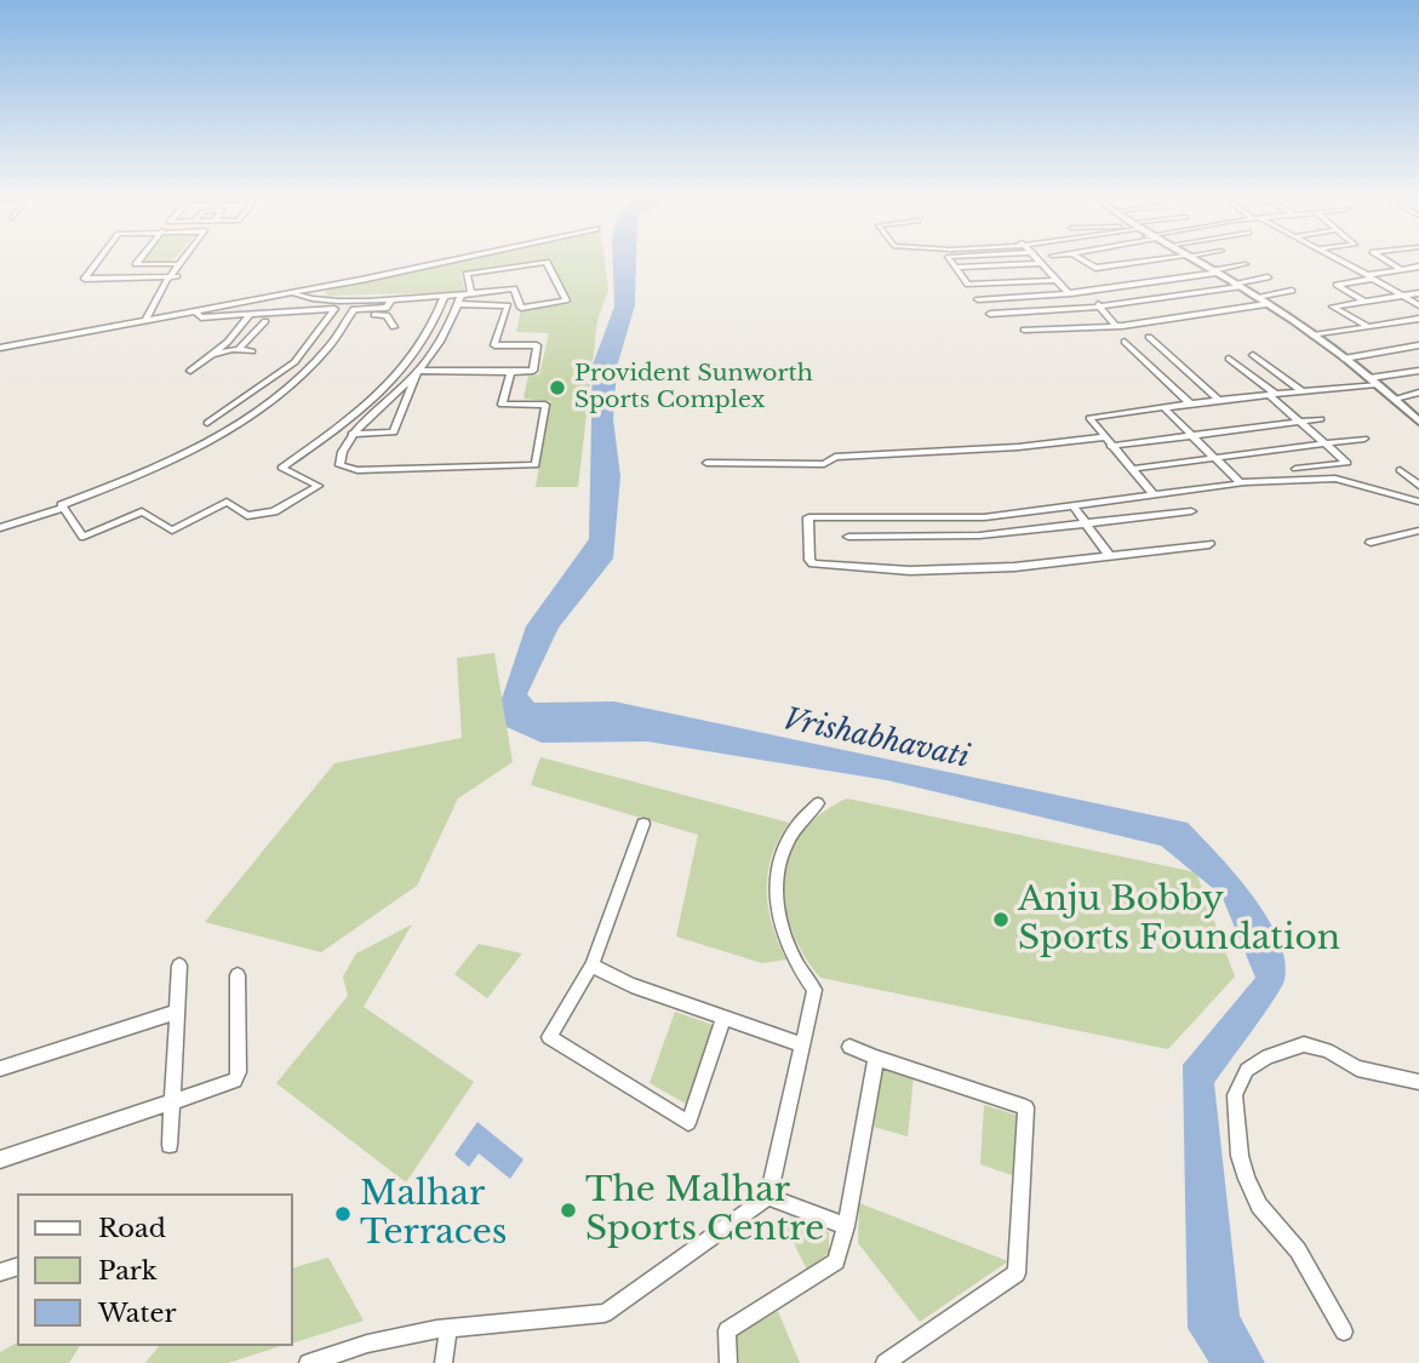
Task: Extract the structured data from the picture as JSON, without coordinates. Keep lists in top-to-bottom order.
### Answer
{
  "water": ["Vrishabhavati"],
  "places": [
    "Provident Sunworth Sports Complex",
    "Anju Bobby Sports Foundation",
    "The Malhar Sports Centre",
    "Malhar Terraces"
  ],
  "legend": ["Road", "Park", "Water"]
}
